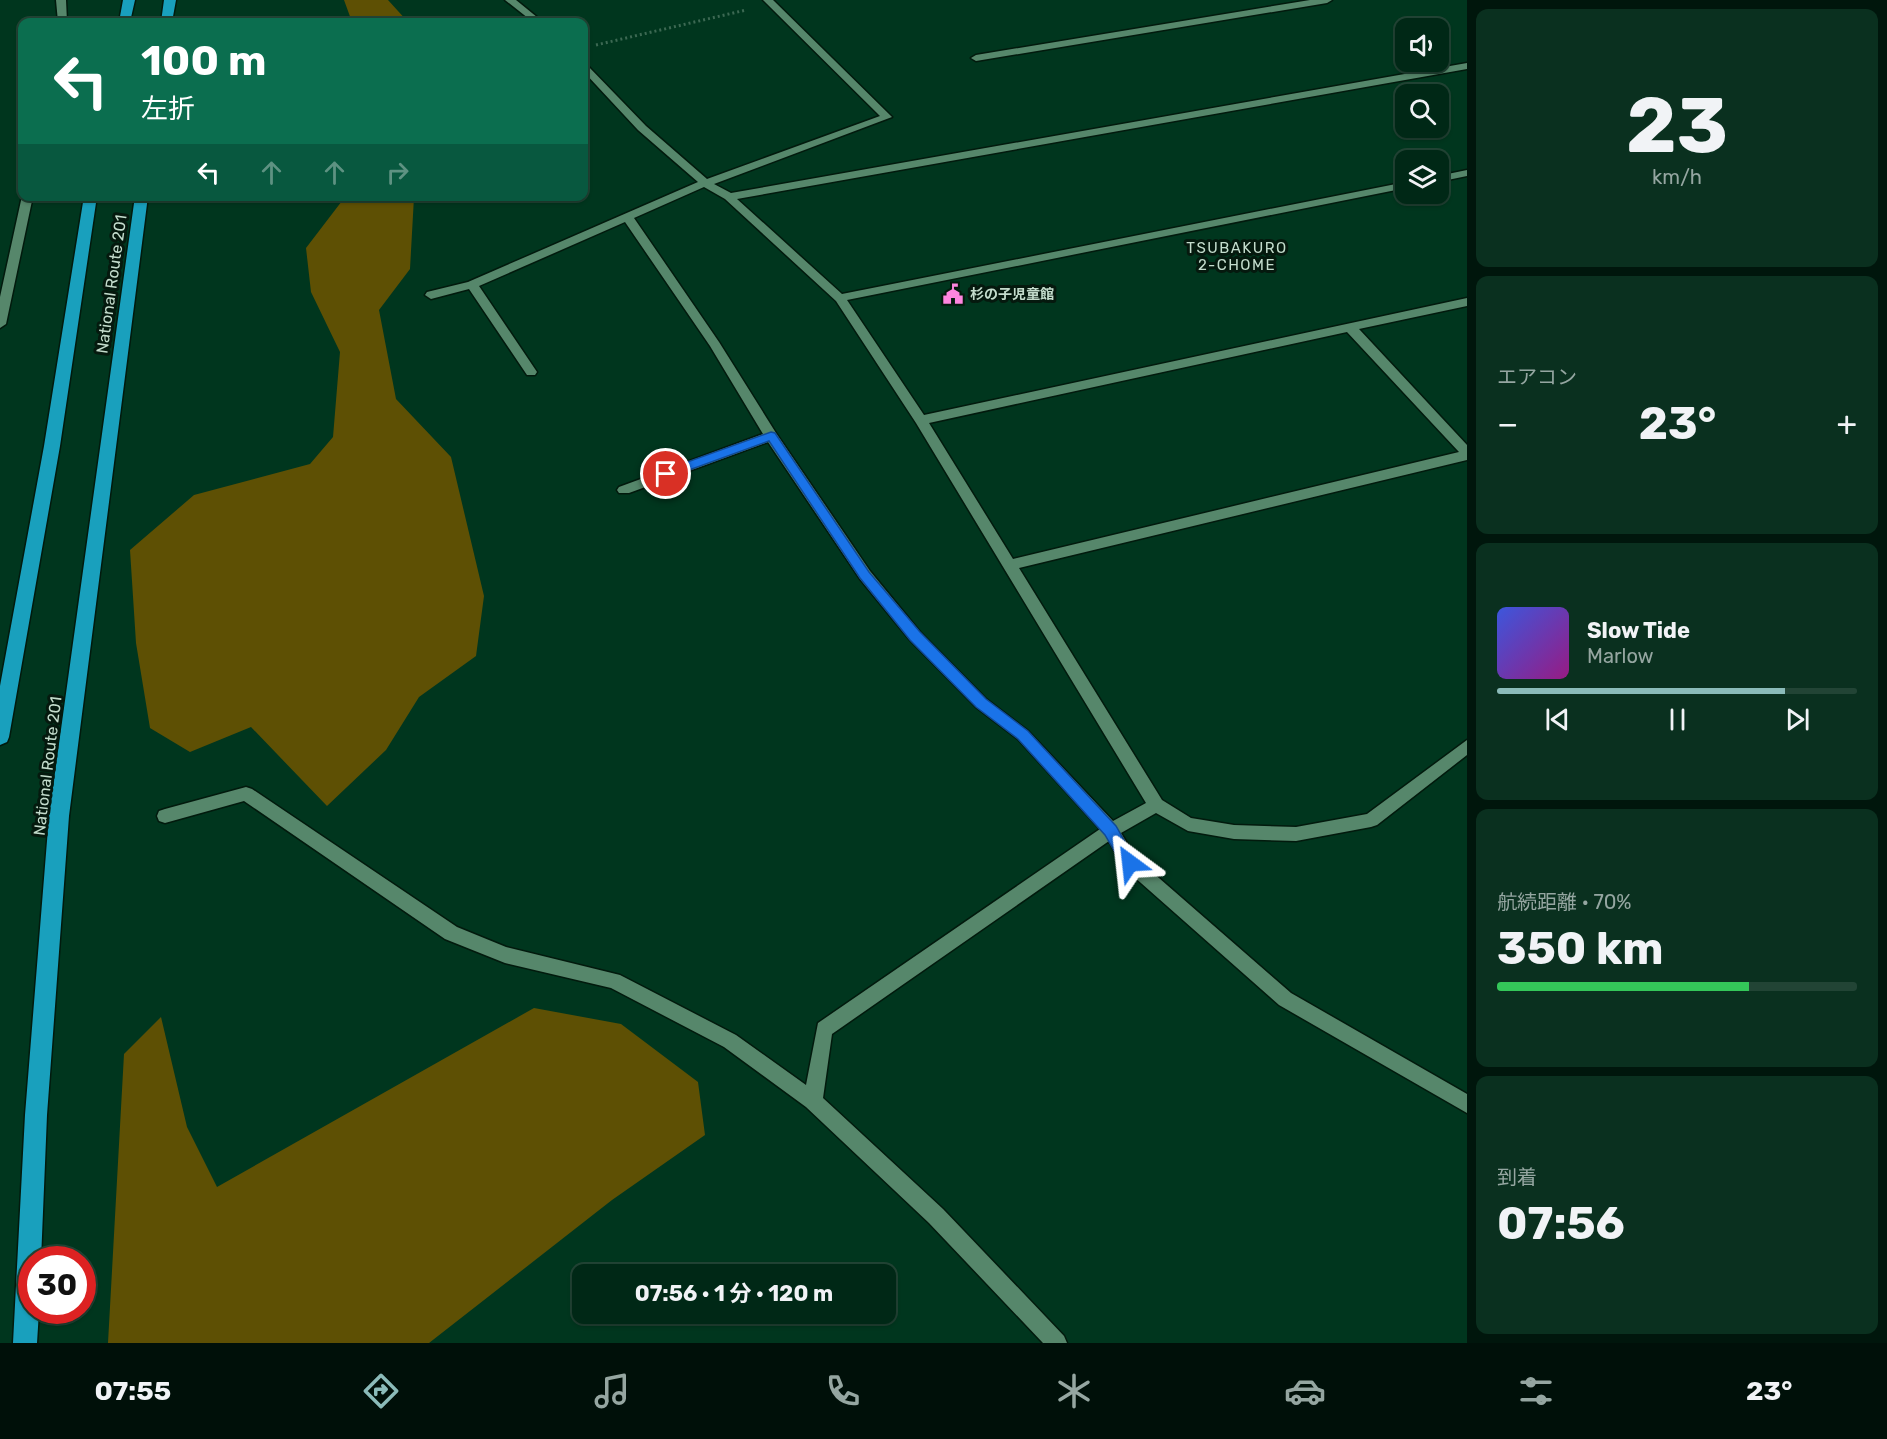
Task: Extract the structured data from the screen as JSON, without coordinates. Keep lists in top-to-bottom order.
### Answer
{
  "streets": {
    "highway": ["National Route 201"]
  },
  "districts": ["TSUBAKURO 2-CHOME"],
  "places": {
    "public building": ["杉の子児童館"]
  },
  "page": {
    "tile": [
      ["23", "km/h"],
      "エアコン",
      ["航続距離 · 70%", "350 km"],
      ["到着", "07:56"]
    ],
    "turn": ["100 m", "左折"],
    "heat": ["−", "23°", "+"],
    "song": ["Slow Tide", "Marlow"],
    "limit": "30",
    "trip": "07:56 · 1 分 · 120 m",
    "tabs": ["07:55", "23°"]
  }
}
